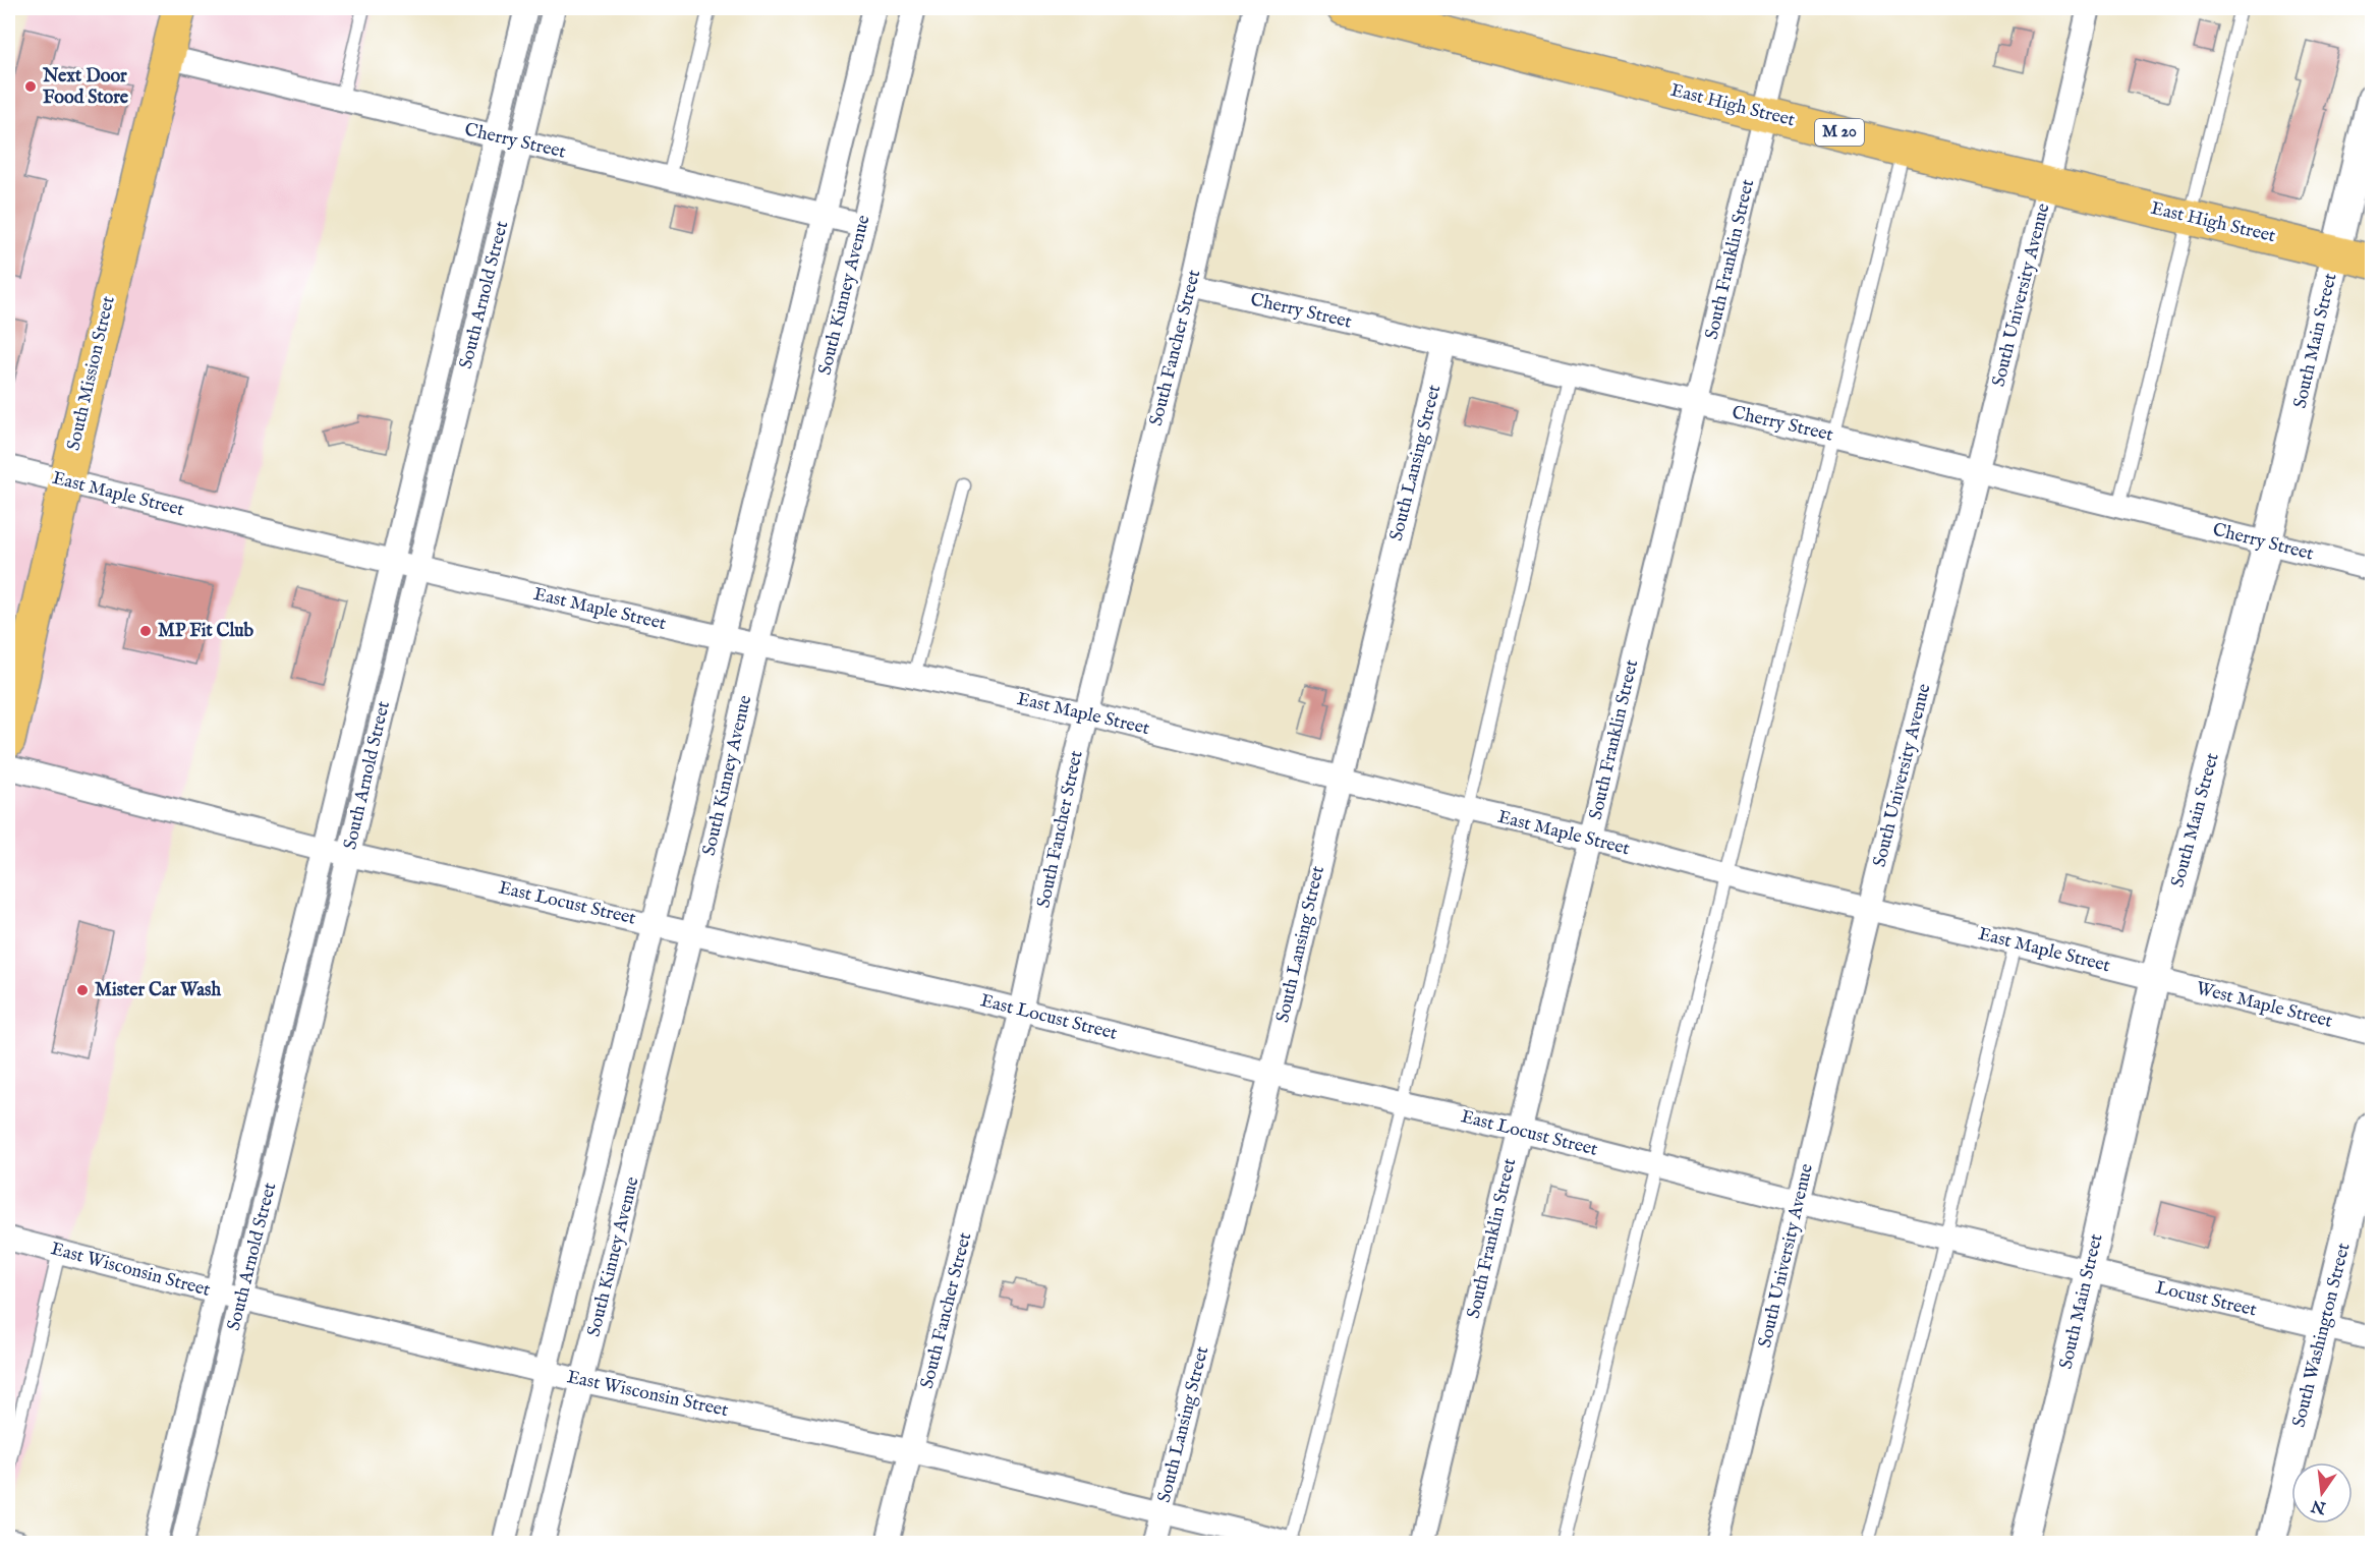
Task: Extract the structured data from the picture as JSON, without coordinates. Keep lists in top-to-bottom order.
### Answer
{
  "streets": {
    "main road": ["East High Street", "M 20", "South Mission Street"],
    "street": [
      "Cherry Street",
      "South Franklin Street",
      "South Arnold Street",
      "South Kinney Avenue",
      "South University Avenue",
      "South Main Street",
      "South Fancher Street",
      "South Lansing Street",
      "East Maple Street",
      "East Locust Street",
      "West Maple Street",
      "East Wisconsin Street",
      "Locust Street",
      "South Washington Street"
    ]
  },
  "crossings": [
    ["East High Street", "M 20"],
    ["East High Street", "South Franklin Street"],
    ["East High Street", "South University Avenue"],
    ["East High Street", "South Main Street"],
    ["M 20", "South Main Street"],
    ["Cherry Street", "South Franklin Street"],
    ["Cherry Street", "South Arnold Street"],
    ["Cherry Street", "South Kinney Avenue"],
    ["Cherry Street", "South University Avenue"],
    ["Cherry Street", "South Main Street"],
    ["Cherry Street", "South Fancher Street"],
    ["Cherry Street", "South Mission Street"],
    ["Cherry Street", "South Lansing Street"],
    ["South Franklin Street", "East Maple Street"],
    ["South Franklin Street", "East Locust Street"],
    ["South Arnold Street", "East Maple Street"],
    ["South Arnold Street", "East Locust Street"],
    ["South Arnold Street", "East Wisconsin Street"],
    ["South Kinney Avenue", "East Maple Street"],
    ["South Kinney Avenue", "East Locust Street"],
    ["South Kinney Avenue", "East Wisconsin Street"],
    ["South University Avenue", "East Maple Street"],
    ["South University Avenue", "East Locust Street"],
    ["South Main Street", "East Maple Street"],
    ["South Main Street", "East Locust Street"],
    ["South Main Street", "West Maple Street"],
    ["South Main Street", "Locust Street"],
    ["South Fancher Street", "East Maple Street"],
    ["South Fancher Street", "East Locust Street"],
    ["South Fancher Street", "East Wisconsin Street"],
    ["South Mission Street", "East Maple Street"],
    ["South Lansing Street", "East Maple Street"],
    ["South Lansing Street", "East Locust Street"],
    ["South Lansing Street", "East Wisconsin Street"],
    ["East Maple Street", "West Maple Street"],
    ["East Locust Street", "Locust Street"],
    ["Locust Street", "South Washington Street"]
  ],
  "places": ["Next Door Food Store", "MP Fit Club", "Mister Car Wash"],
  "north": "bottom"
}
